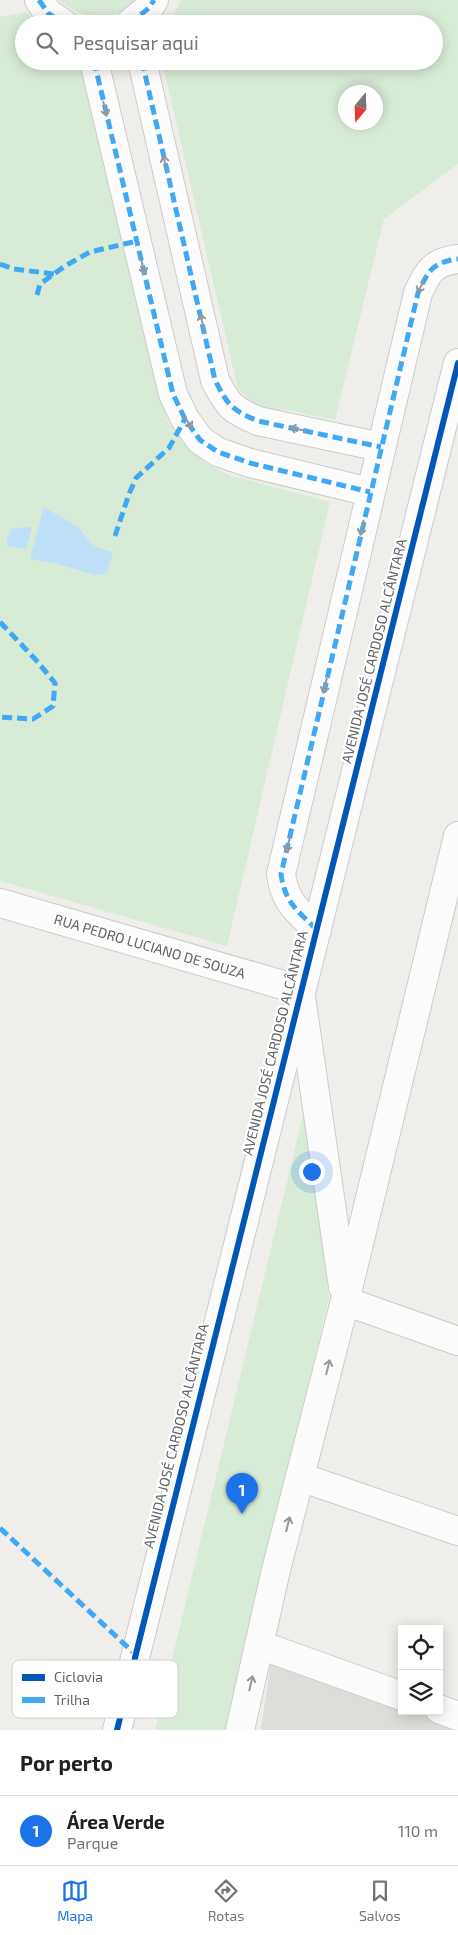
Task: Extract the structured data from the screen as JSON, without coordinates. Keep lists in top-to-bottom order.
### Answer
{
  "streets": {
    "street": ["AVENIDA JOSÉ CARDOSO ALCÂNTARA", "RUA PEDRO LUCIANO DE SOUZA"]
  },
  "crossings": [
    ["AVENIDA JOSÉ CARDOSO ALCÂNTARA", "RUA PEDRO LUCIANO DE SOUZA"]
  ],
  "legend": ["Ciclovia", "Trilha"],
  "north": "bottom",
  "page": {
    "search": "Pesquisar aqui",
    "pins": "1",
    "heading": "Por perto",
    "list": [
      {
        "mark": "1",
        "name": "Área Verde",
        "note": "Parque",
        "value": "110 m"
      }
    ],
    "nav": ["Mapa", "Rotas", "Salvos"]
  }
}
